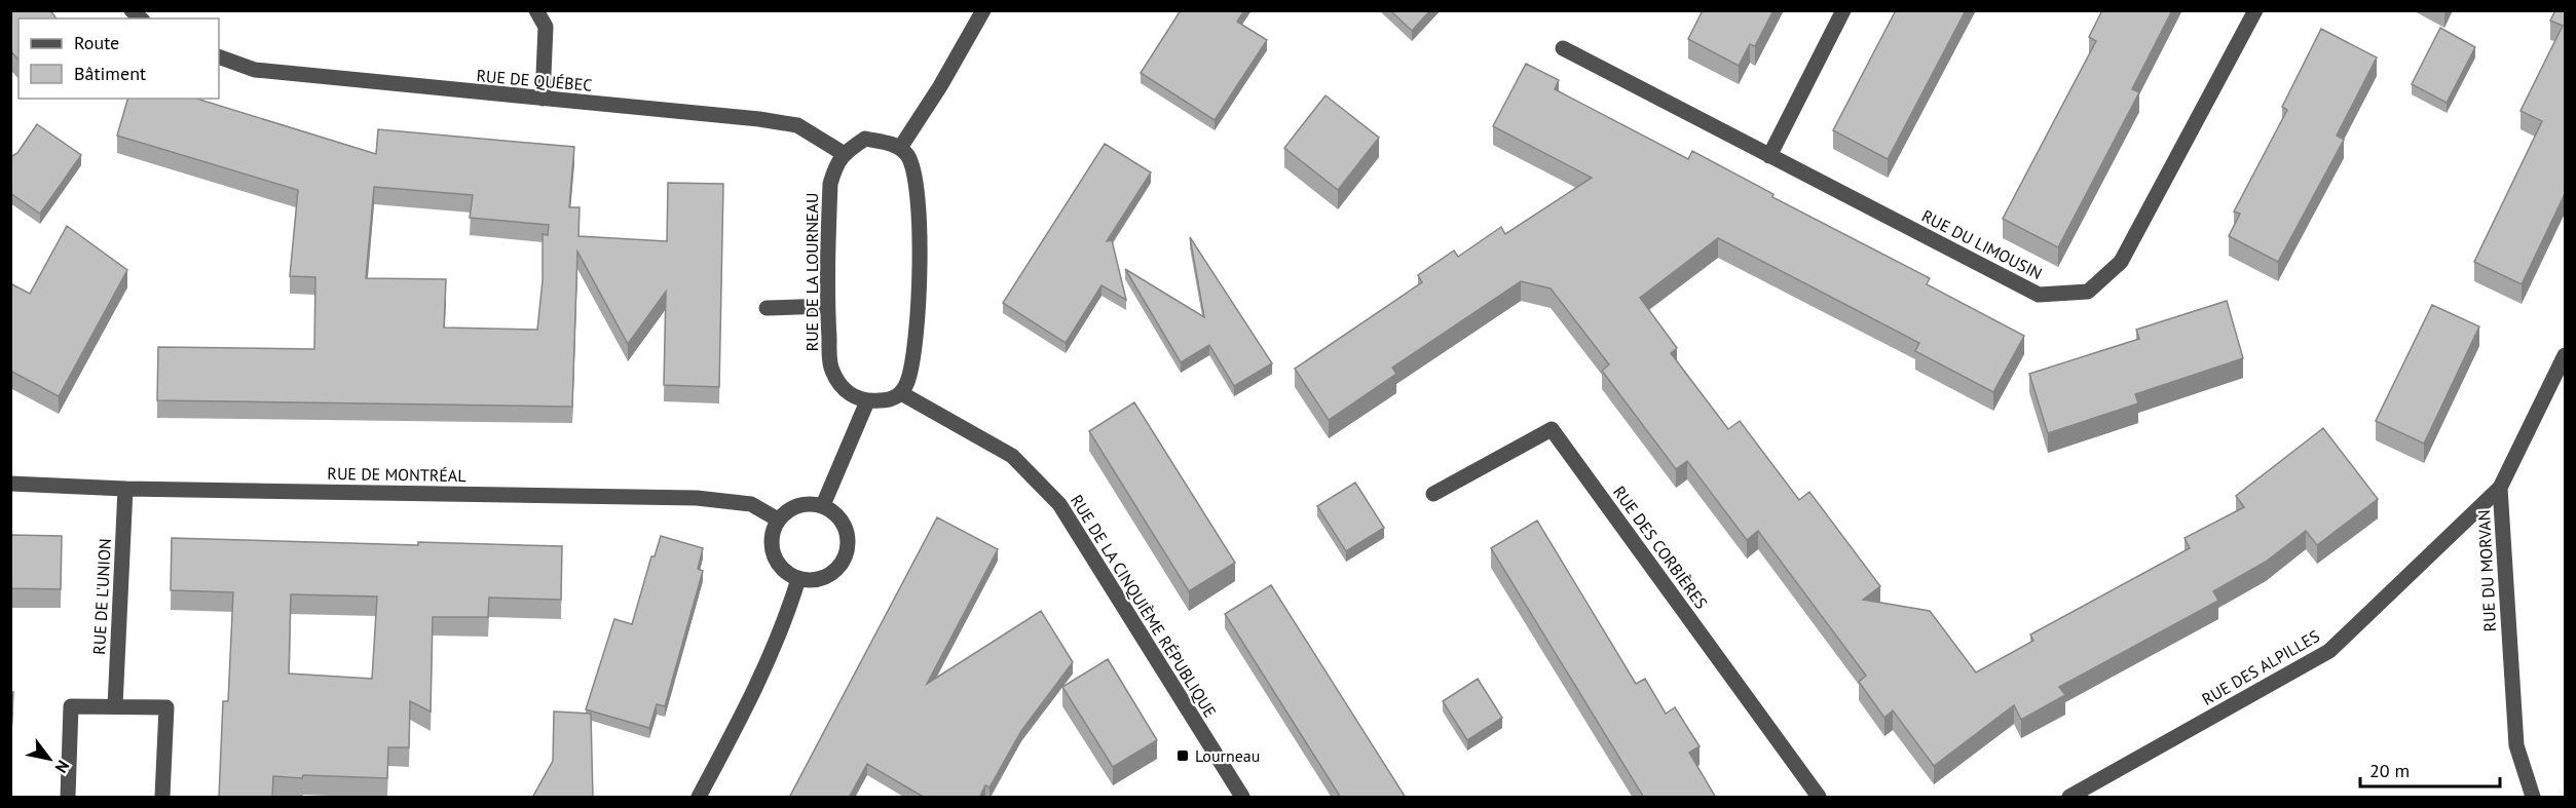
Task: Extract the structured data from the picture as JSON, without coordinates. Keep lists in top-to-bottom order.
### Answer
{
  "streets": {
    "street": [
      "RUE DE QUÉBEC",
      "RUE DU LIMOUSIN",
      "RUE DE LA LOURNEAU",
      "RUE DE MONTRÉAL",
      "RUE DES CORBIÈRES",
      "RUE DU MORVAN",
      "RUE DE L'UNION",
      "RUE DE LA CINQUIÈME RÉPUBLIQUE",
      "RUE DES ALPILLES"
    ]
  },
  "crossings": [
    ["RUE DE QUÉBEC", "RUE DE LA LOURNEAU"],
    ["RUE DE MONTRÉAL", "RUE DE L'UNION"],
    ["RUE DU MORVAN", "RUE DES ALPILLES"]
  ],
  "places": {
    "transit": ["Lourneau"]
  },
  "legend": ["Route", "Bâtiment"],
  "scale_bar": "20 m",
  "north": "bottom right"
}
